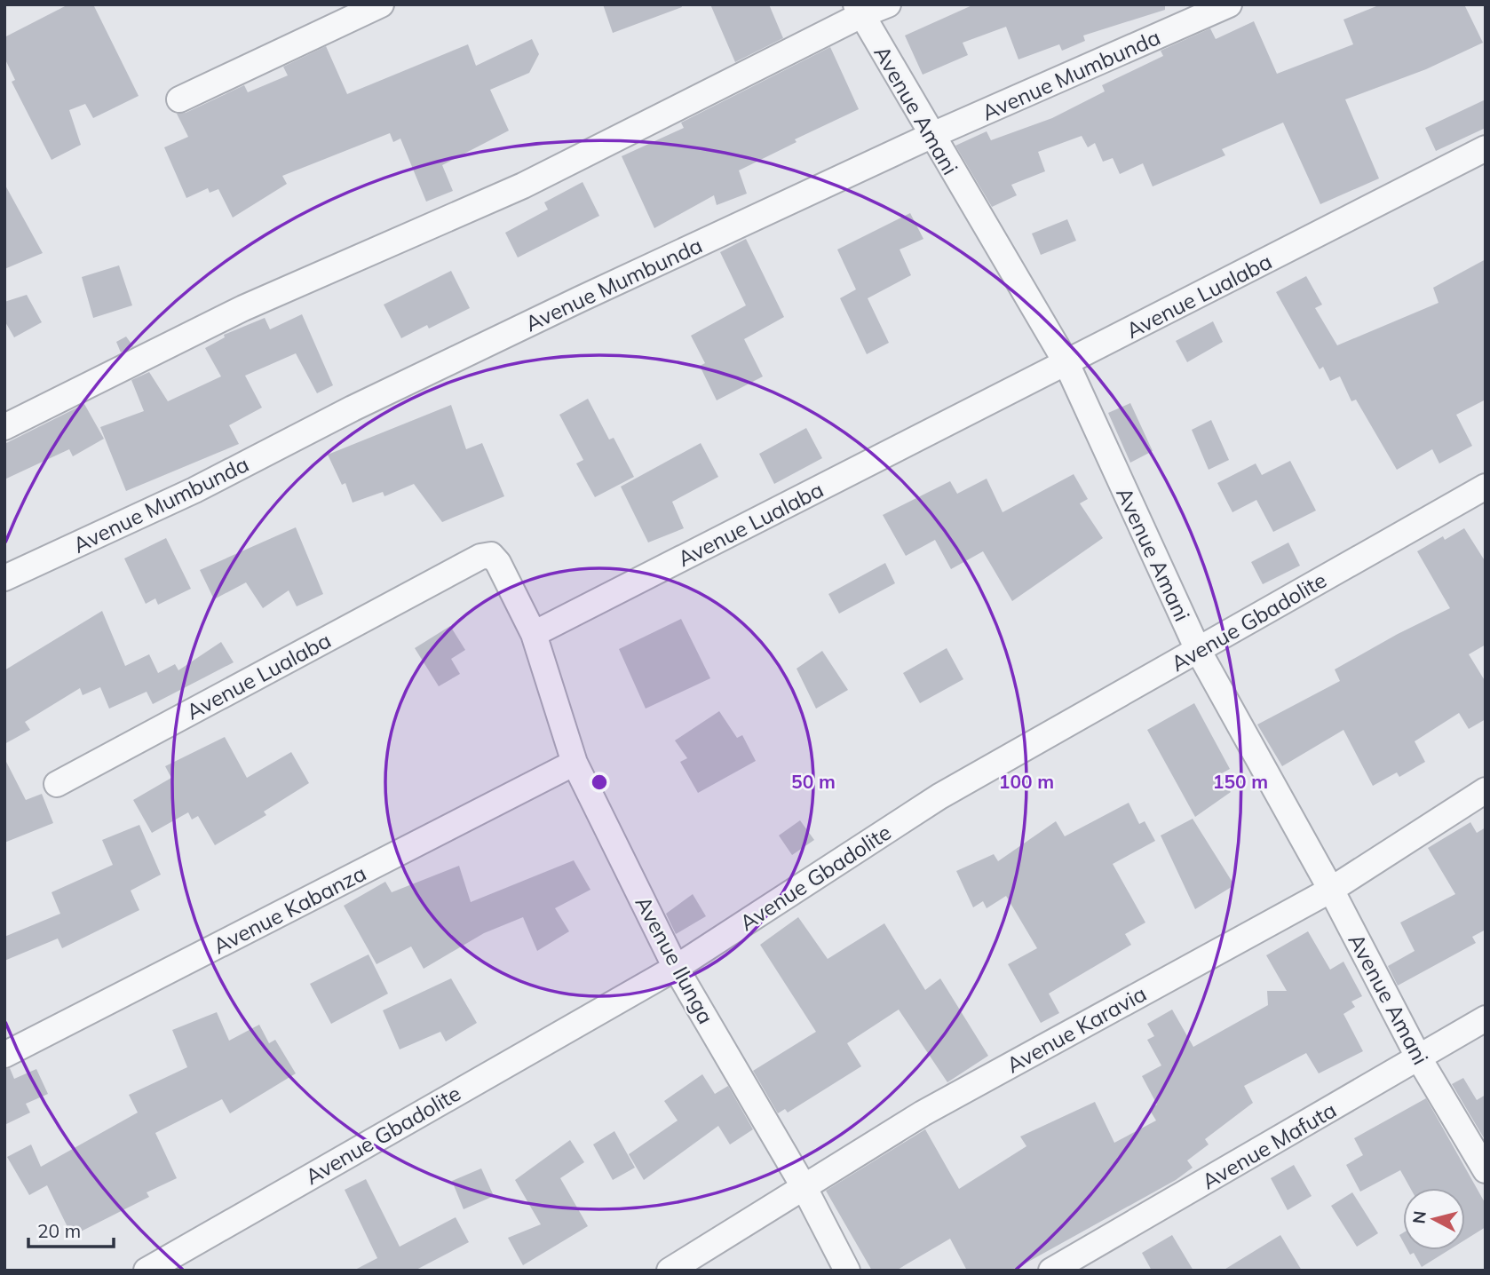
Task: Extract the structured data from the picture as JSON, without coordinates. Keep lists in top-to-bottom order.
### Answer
{
  "streets": {
    "street": [
      "Avenue Mumbunda",
      "Avenue Amani",
      "Avenue Lualaba",
      "Avenue Gbadolite",
      "Avenue Kabanza",
      "Avenue Ilunga",
      "Avenue Karavia",
      "Avenue Mafuta"
    ]
  },
  "crossings": [
    ["Avenue Mumbunda", "Avenue Amani"],
    ["Avenue Amani", "Avenue Lualaba"],
    ["Avenue Amani", "Avenue Gbadolite"],
    ["Avenue Amani", "Avenue Karavia"],
    ["Avenue Amani", "Avenue Mafuta"],
    ["Avenue Lualaba", "Avenue Ilunga"],
    ["Avenue Gbadolite", "Avenue Ilunga"],
    ["Avenue Kabanza", "Avenue Ilunga"],
    ["Avenue Ilunga", "Avenue Karavia"]
  ],
  "scale_bar": "20 m",
  "north": "left",
  "rings": ["50 m", "100 m", "150 m"]
}
